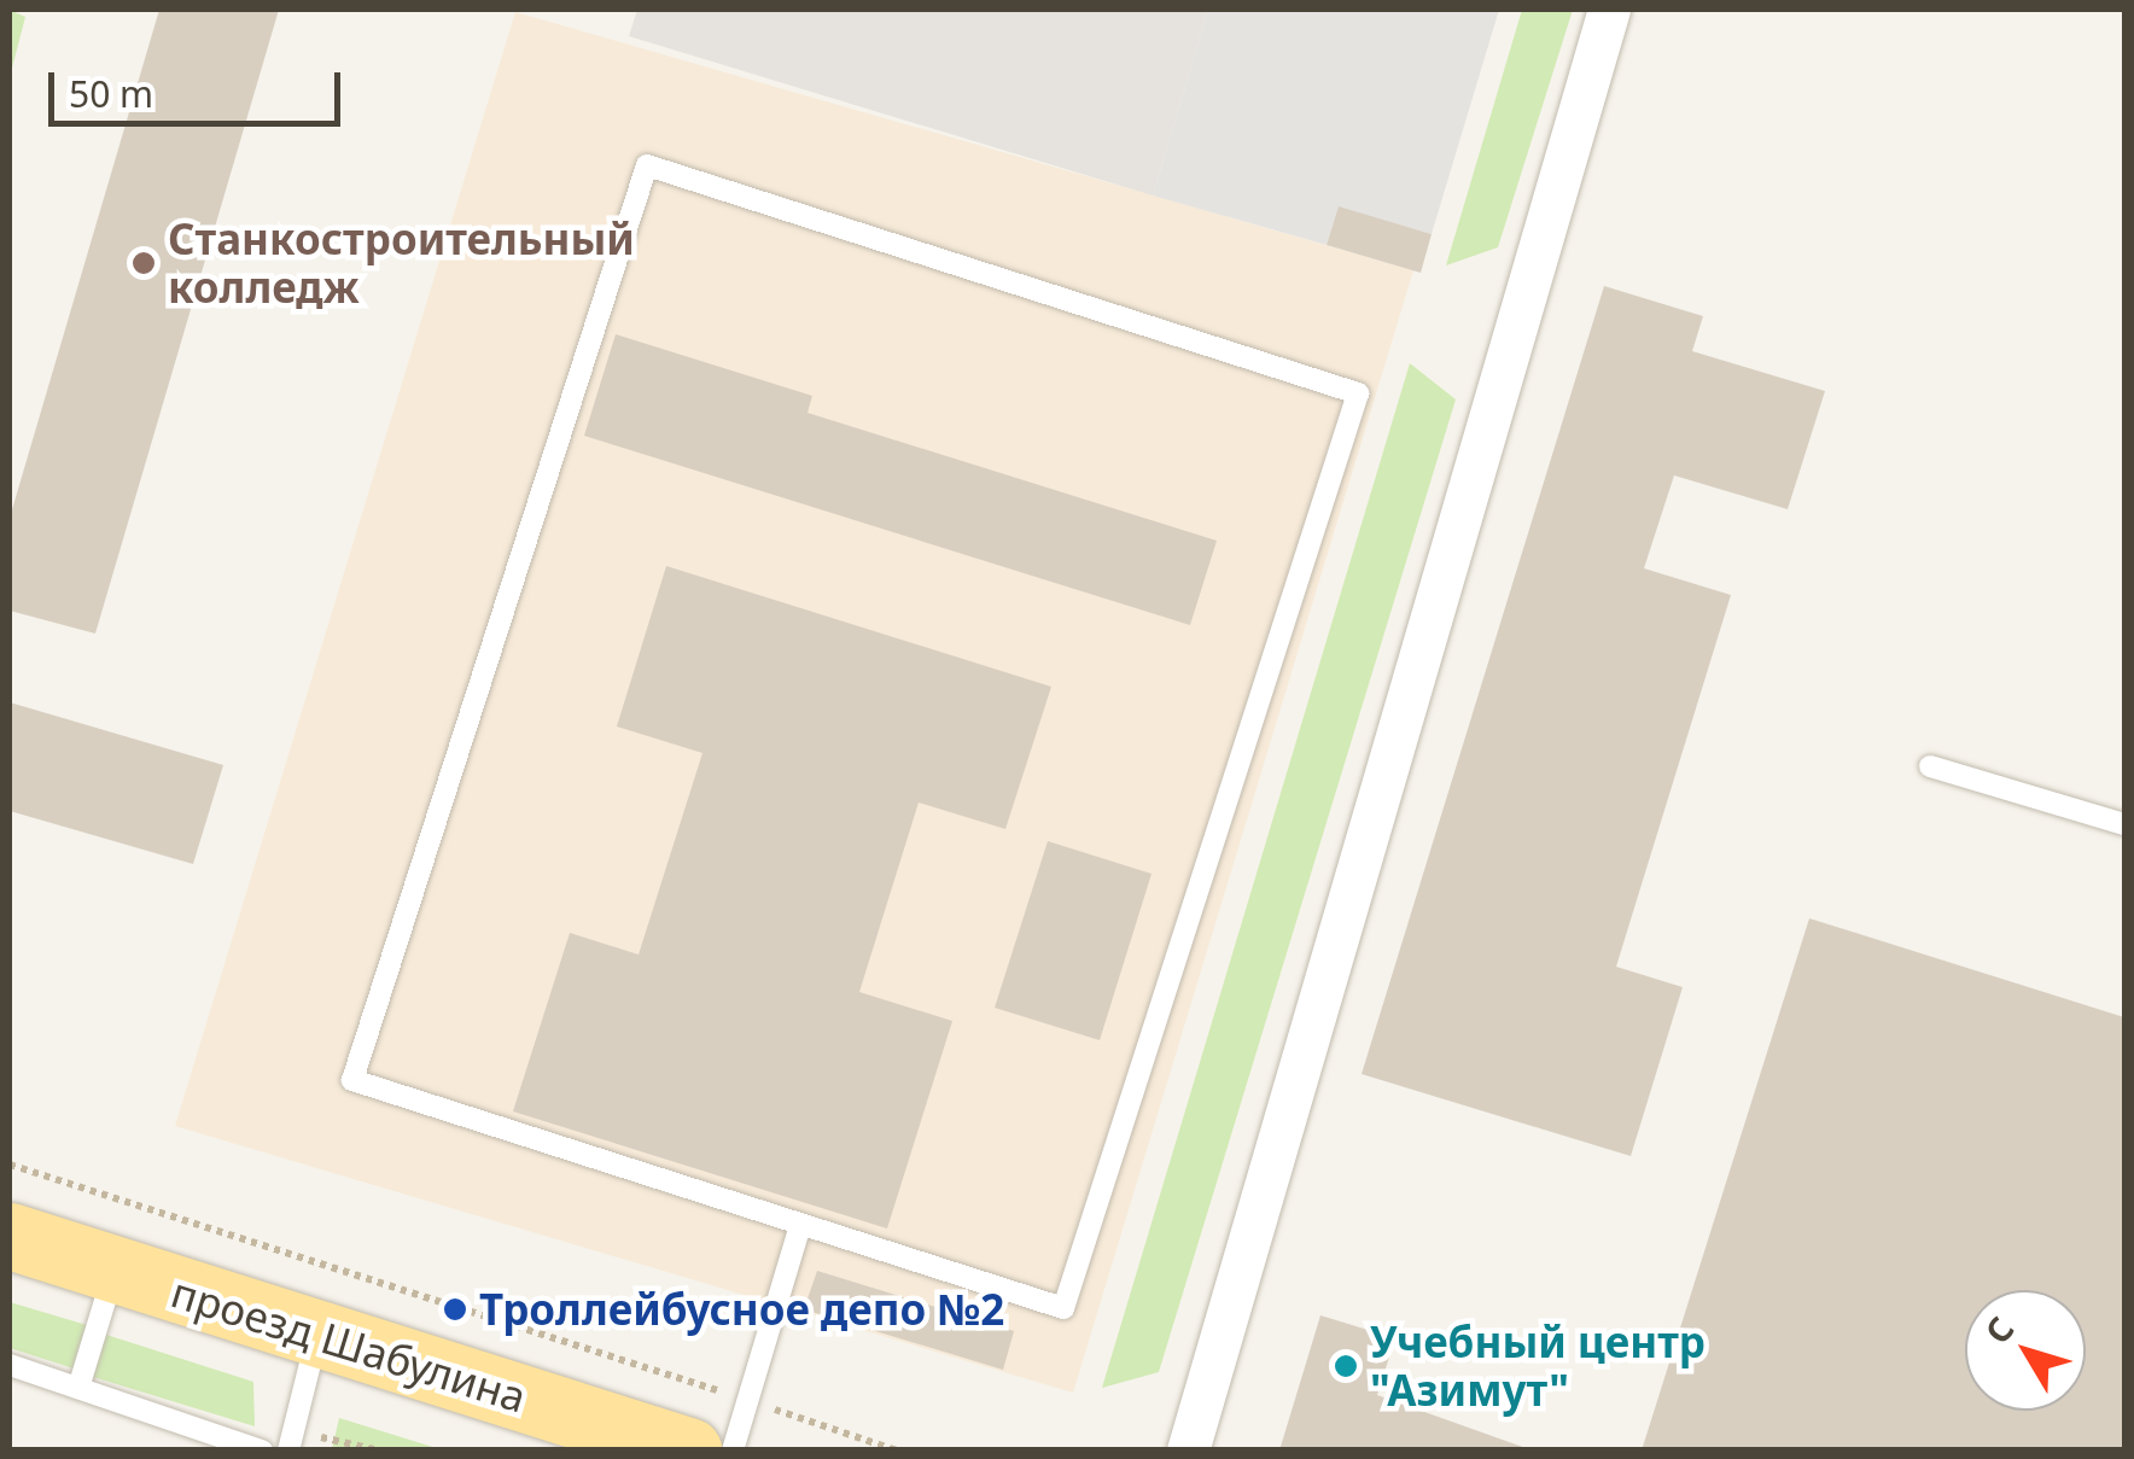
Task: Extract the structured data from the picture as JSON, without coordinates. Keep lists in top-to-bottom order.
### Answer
{
  "streets": {
    "main road": ["проезд Шабулина"]
  },
  "places": ["Станкостроительный колледж", "Троллейбусное депо №2", "Учебный центр \"Азимут\""],
  "scale_bar": "50 m",
  "north": "top left"
}
